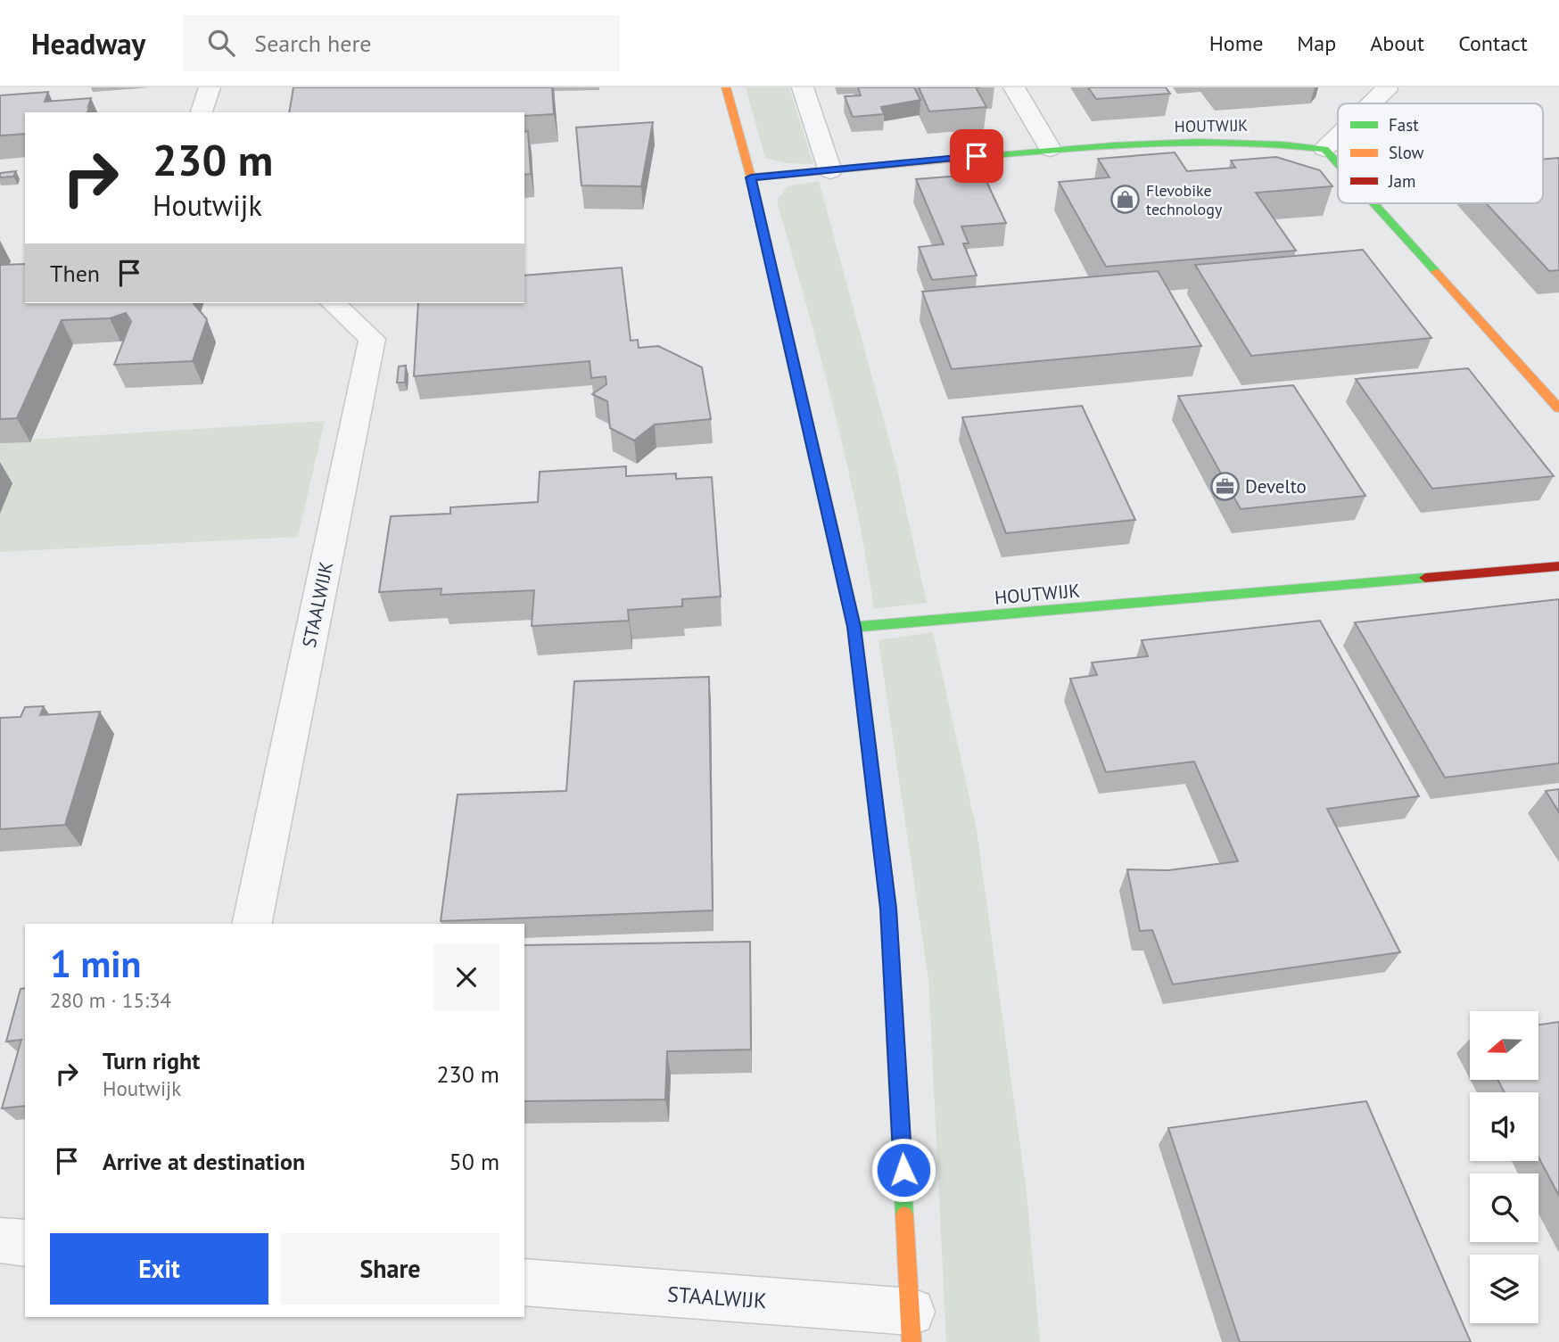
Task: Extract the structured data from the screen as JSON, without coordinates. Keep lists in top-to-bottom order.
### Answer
{
  "streets": {
    "street": ["HOUTWIJK", "STAALWIJK"]
  },
  "places": {
    "shop": ["Flevobike technology"],
    "office": ["Develto"]
  },
  "legend": ["Fast", "Slow", "Jam"],
  "north": "left",
  "page": {
    "header": "Headway",
    "search": "Search here",
    "nav": [
      "Home",
      "Map",
      "About",
      "Contact"
    ],
    "turn": ["230 m", "Houtwijk"],
    "then": "Then",
    "heading": ["1 min", "280 m · 15:34"],
    "list": [
      {
        "name": "Turn right",
        "note": "Houtwijk",
        "value": "230 m"
      },
      {
        "name": "Arrive at destination",
        "value": "50 m"
      }
    ],
    "buttons": ["Exit", "Share"]
  }
}
